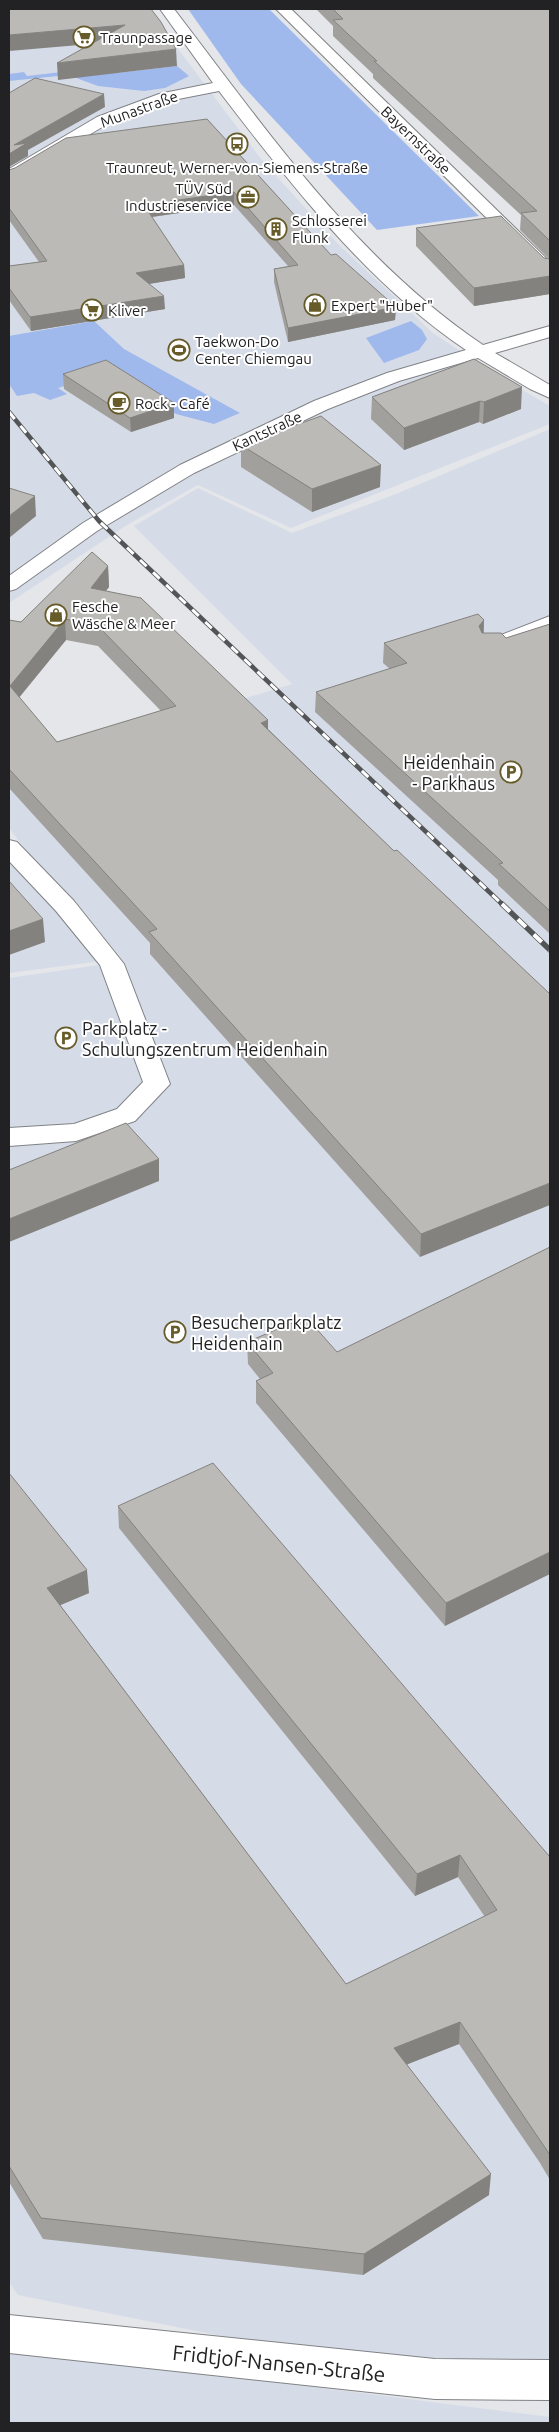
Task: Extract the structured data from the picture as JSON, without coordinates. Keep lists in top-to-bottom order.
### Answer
{
  "streets": {
    "street": [
      "Munastraße",
      "Bayernstraße",
      "Kantstraße",
      "Fridtjof-Nansen-Straße"
    ]
  },
  "places": {
    "supermarket": ["Traunpassage", "Kliver"],
    "bus stop": ["Traunreut, Werner-von-Siemens-Straße"],
    "office": ["TÜV Süd Industrieservice"],
    "building": ["Schlosserei Flunk"],
    "shop": ["Expert \"Huber\"", "Fesche Wäsche & Meer"],
    "sports": ["Taekwon-Do Center Chiemgau"],
    "cafe": ["Rock - Café"],
    "parking": ["Heidenhain - Parkhaus", "Parkplatz - Schulungszentrum Heidenhain", "Besucherparkplatz Heidenhain"]
  }
}
